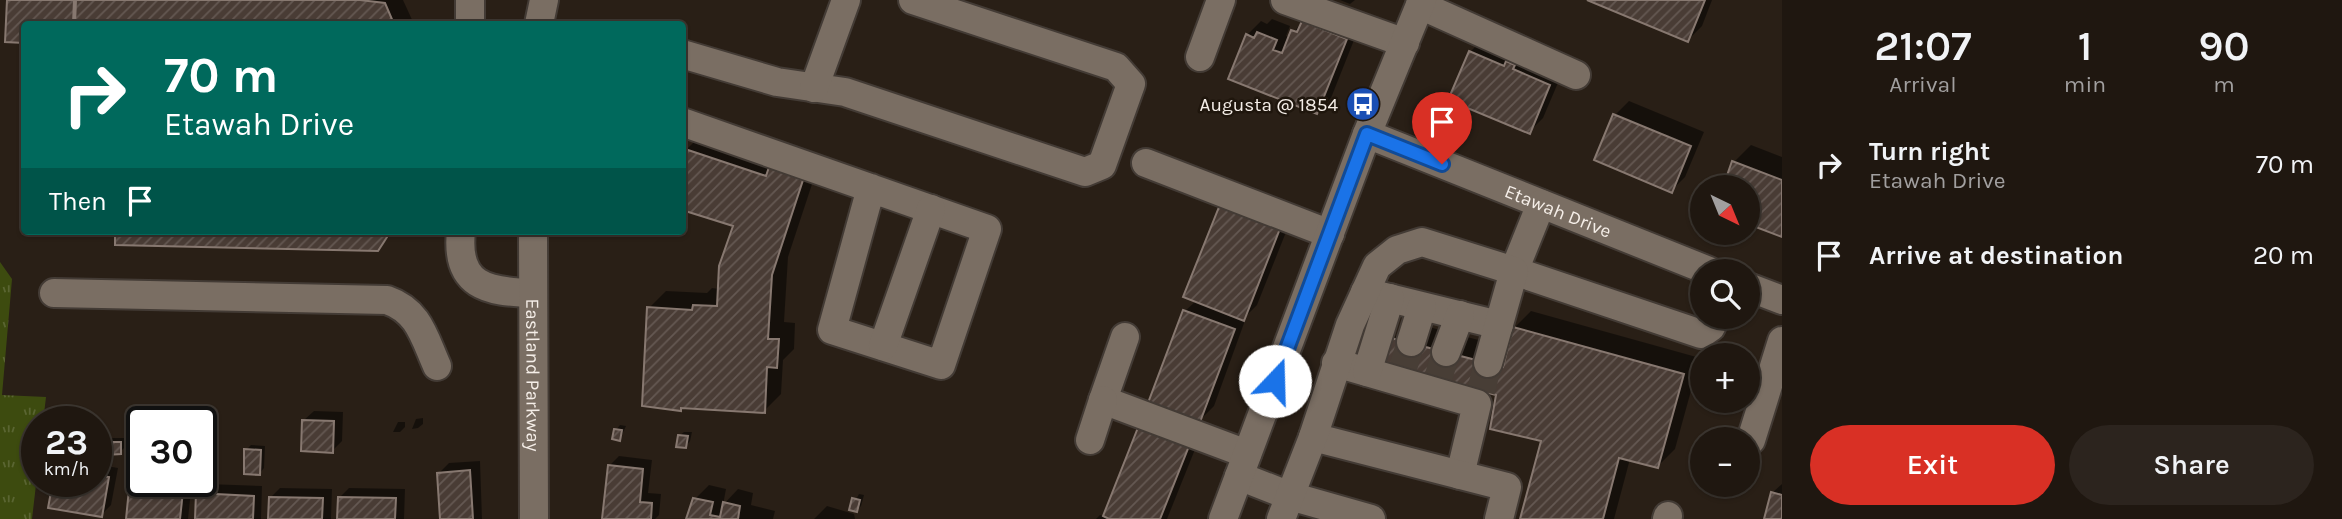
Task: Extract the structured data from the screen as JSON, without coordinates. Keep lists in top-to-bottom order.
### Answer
{
  "streets": {
    "street": ["Etawah Drive", "Eastland Parkway"]
  },
  "places": {
    "bus stop": ["Augusta @ 1854"]
  },
  "north": "bottom right",
  "page": {
    "eta": [
      "21:07",
      "Arrival",
      "1",
      "min",
      "90",
      "m"
    ],
    "turn": ["70 m", "Etawah Drive"],
    "list": [
      {
        "name": "Turn right",
        "note": "Etawah Drive",
        "value": "70 m"
      },
      {
        "name": "Arrive at destination",
        "value": "20 m"
      }
    ],
    "then": "Then",
    "map_buttons": ["+", "−"],
    "speed": "23 km/h",
    "limit": "30",
    "buttons": ["Exit", "Share"]
  }
}
